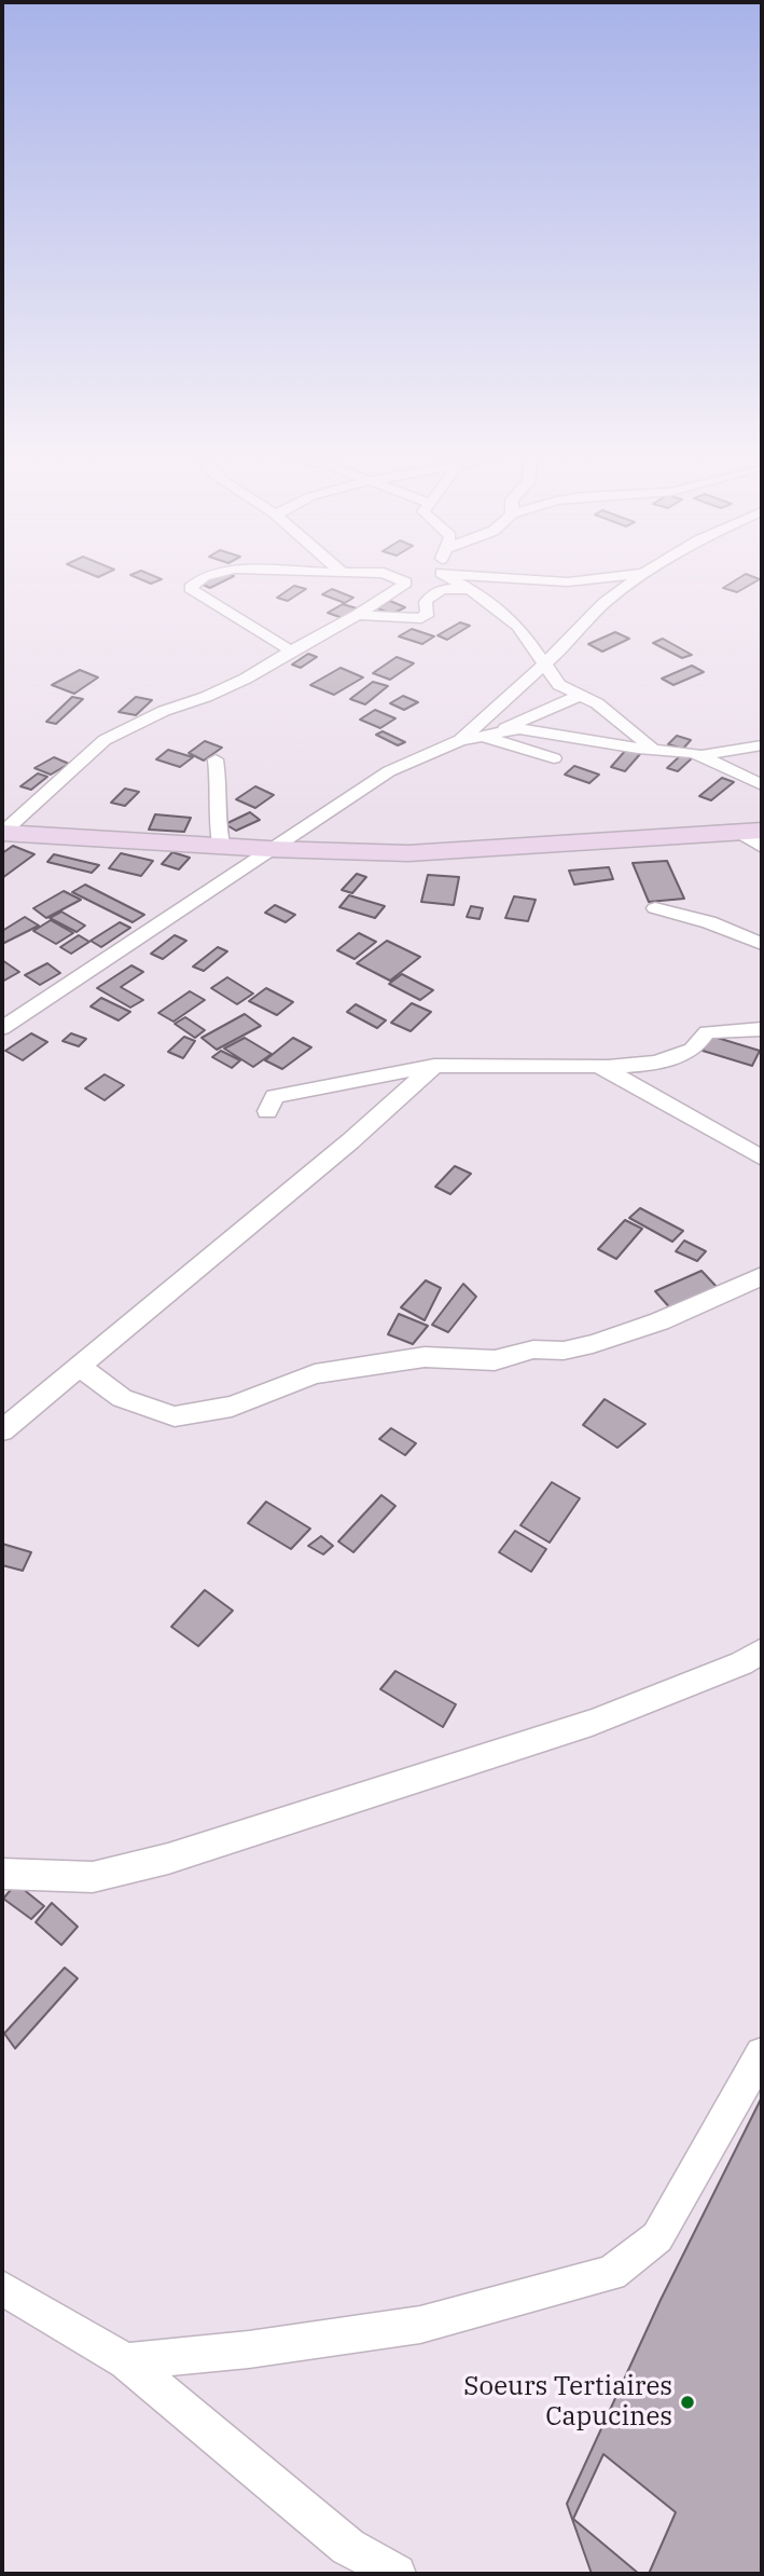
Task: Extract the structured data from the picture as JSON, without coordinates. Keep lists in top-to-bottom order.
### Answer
{
  "places": ["Soeurs Tertiaires Capucines"]
}
